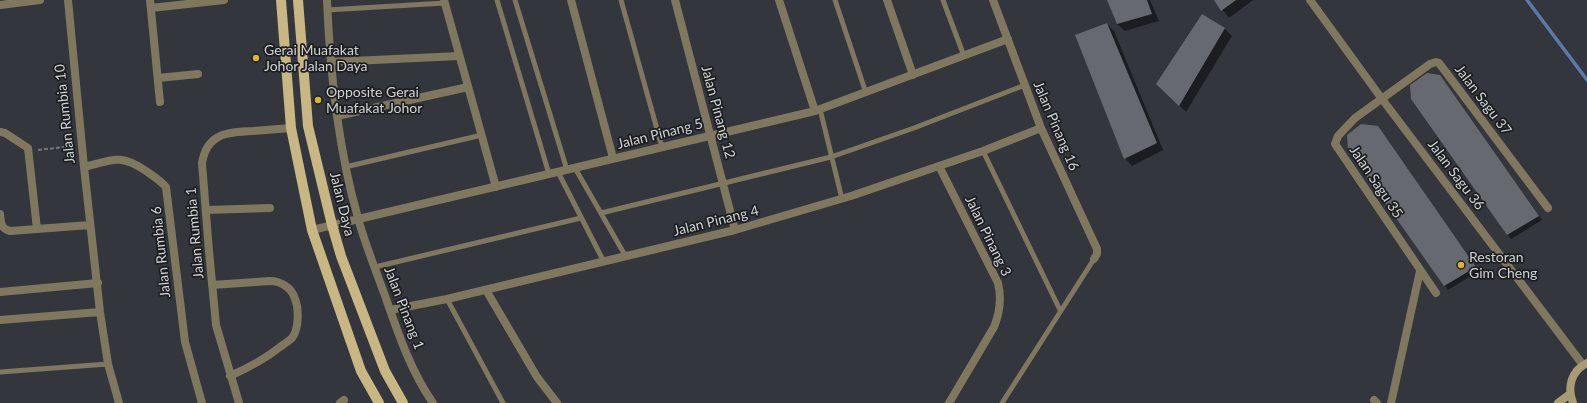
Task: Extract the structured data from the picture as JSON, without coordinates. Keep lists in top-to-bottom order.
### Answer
{
  "streets": {
    "main road": ["Jalan Daya"],
    "street": [
      "Jalan Sagu 37",
      "Jalan Pinang 12",
      "Jalan Rumbia 10",
      "Jalan Pinang 16",
      "Jalan Pinang 5",
      "Jalan Sagu 36",
      "Jalan Sagu 35",
      "Jalan Pinang 4",
      "Jalan Rumbia 1",
      "Jalan Pinang 3",
      "Jalan Rumbia 6",
      "Jalan Pinang 1"
    ]
  },
  "crossings": [
    ["Jalan Sagu 37", "Jalan Sagu 36"],
    ["Jalan Sagu 37", "Jalan Sagu 35"],
    ["Jalan Pinang 12", "Jalan Pinang 5"],
    ["Jalan Pinang 12", "Jalan Pinang 4"],
    ["Jalan Rumbia 10", "Jalan Rumbia 6"],
    ["Jalan Pinang 16", "Jalan Pinang 5"],
    ["Jalan Pinang 16", "Jalan Pinang 4"],
    ["Jalan Pinang 5", "Jalan Daya"],
    ["Jalan Pinang 5", "Jalan Pinang 1"],
    ["Jalan Sagu 36", "Jalan Sagu 35"],
    ["Jalan Pinang 4", "Jalan Pinang 3"],
    ["Jalan Pinang 4", "Jalan Pinang 1"]
  ],
  "places": ["Gerai Muafakat Johor Jalan Daya", "Opposite Gerai Muafakat Johor", "Restoran Gim Cheng"]
}
